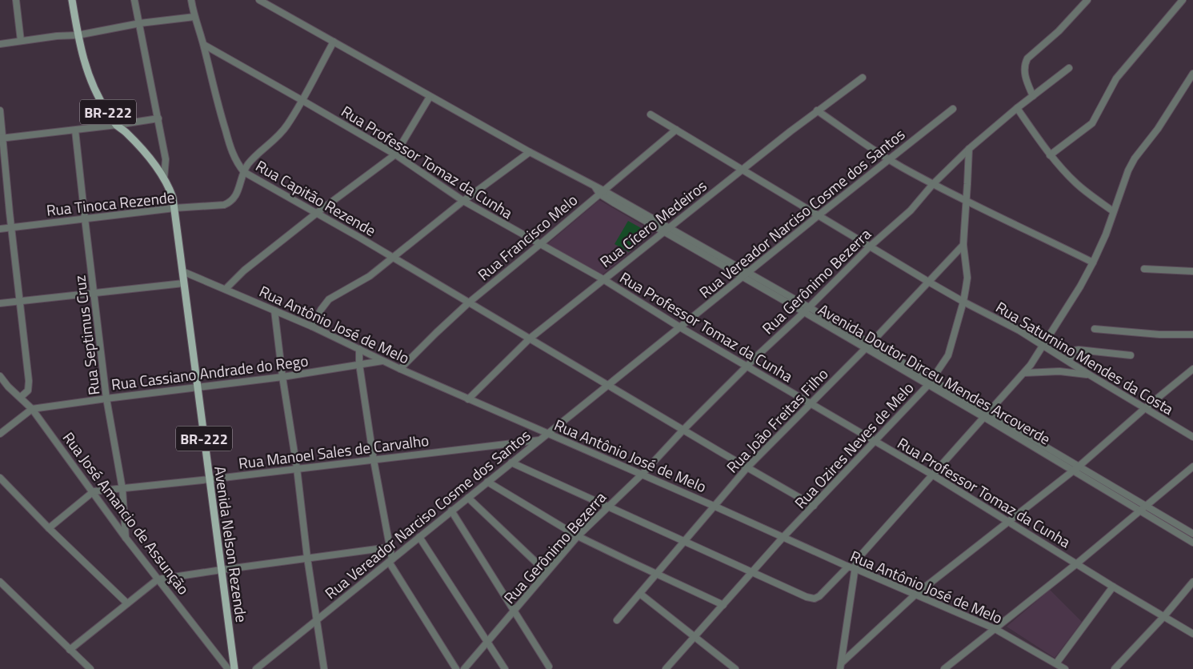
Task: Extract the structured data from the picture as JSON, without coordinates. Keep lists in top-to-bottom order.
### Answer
{
  "streets": {
    "main road": ["BR-222", "Avenida Nelson Rezende"],
    "street": [
      "Rua Professor Tomaz da Cunha",
      "Rua Capitão Rezende",
      "Rua Tinoca Rezende",
      "Rua Vereador Narciso Cosme dos Santos",
      "Rua Cícero Medeiros",
      "Rua Francisco Melo",
      "Rua Gerônimo Bezerra",
      "Rua Antônio José de Melo",
      "Rua Septimus Cruz",
      "Rua Saturnino Mendes da Costa",
      "Rua Cassiano Andrade do Rego",
      "Avenida Doutor Dirceu Mendes Arcoverde",
      "Rua João Freitas Filho",
      "Rua Ozires Neves de Melo",
      "Rua Manoel Sales de Carvalho",
      "Rua José Amancio de Assunção"
    ]
  },
  "crossings": [
    ["BR-222", "Rua Tinoca Rezende"],
    ["BR-222", "Avenida Nelson Rezende"],
    ["Rua Professor Tomaz da Cunha", "Rua Capitão Rezende"],
    ["Rua Professor Tomaz da Cunha", "Rua Vereador Narciso Cosme dos Santos"],
    ["Rua Professor Tomaz da Cunha", "Rua Cícero Medeiros"],
    ["Rua Professor Tomaz da Cunha", "Rua Francisco Melo"],
    ["Rua Professor Tomaz da Cunha", "Rua Gerônimo Bezerra"],
    ["Rua Professor Tomaz da Cunha", "Rua João Freitas Filho"],
    ["Rua Professor Tomaz da Cunha", "Rua Ozires Neves de Melo"],
    ["Rua Capitão Rezende", "Rua Tinoca Rezende"],
    ["Rua Capitão Rezende", "Rua Vereador Narciso Cosme dos Santos"],
    ["Rua Capitão Rezende", "Rua Cícero Medeiros"],
    ["Rua Capitão Rezende", "Rua Francisco Melo"],
    ["Rua Capitão Rezende", "Rua Gerônimo Bezerra"],
    ["Rua Capitão Rezende", "Rua João Freitas Filho"],
    ["Rua Capitão Rezende", "Rua Ozires Neves de Melo"],
    ["Rua Tinoca Rezende", "Rua Septimus Cruz"],
    ["Rua Tinoca Rezende", "Avenida Nelson Rezende"],
    ["Rua Vereador Narciso Cosme dos Santos", "Rua Antônio José de Melo"],
    ["Rua Vereador Narciso Cosme dos Santos", "Rua Saturnino Mendes da Costa"],
    ["Rua Vereador Narciso Cosme dos Santos", "Avenida Doutor Dirceu Mendes Arcoverde"],
    ["Rua Vereador Narciso Cosme dos Santos", "Rua Manoel Sales de Carvalho"],
    ["Rua Cícero Medeiros", "Rua Antônio José de Melo"],
    ["Rua Cícero Medeiros", "Rua Saturnino Mendes da Costa"],
    ["Rua Cícero Medeiros", "Avenida Doutor Dirceu Mendes Arcoverde"],
    ["Rua Francisco Melo", "Rua Antônio José de Melo"],
    ["Rua Francisco Melo", "Rua Saturnino Mendes da Costa"],
    ["Rua Francisco Melo", "Avenida Doutor Dirceu Mendes Arcoverde"],
    ["Rua Gerônimo Bezerra", "Rua Antônio José de Melo"],
    ["Rua Gerônimo Bezerra", "Rua Saturnino Mendes da Costa"],
    ["Rua Gerônimo Bezerra", "Avenida Doutor Dirceu Mendes Arcoverde"],
    ["Rua Gerônimo Bezerra", "Rua Ozires Neves de Melo"],
    ["Rua Antônio José de Melo", "Rua Cassiano Andrade do Rego"],
    ["Rua Antônio José de Melo", "Rua João Freitas Filho"],
    ["Rua Antônio José de Melo", "Rua Ozires Neves de Melo"],
    ["Rua Antônio José de Melo", "Avenida Nelson Rezende"],
    ["Rua Septimus Cruz", "Rua Cassiano Andrade do Rego"],
    ["Rua Septimus Cruz", "Rua Manoel Sales de Carvalho"],
    ["Rua Septimus Cruz", "Rua José Amancio de Assunção"],
    ["Rua Saturnino Mendes da Costa", "Rua João Freitas Filho"],
    ["Rua Saturnino Mendes da Costa", "Rua Ozires Neves de Melo"],
    ["Rua Cassiano Andrade do Rego", "Rua José Amancio de Assunção"],
    ["Rua Cassiano Andrade do Rego", "Avenida Nelson Rezende"],
    ["Avenida Doutor Dirceu Mendes Arcoverde", "Rua João Freitas Filho"],
    ["Avenida Doutor Dirceu Mendes Arcoverde", "Rua Ozires Neves de Melo"],
    ["Rua João Freitas Filho", "Rua Ozires Neves de Melo"],
    ["Rua Manoel Sales de Carvalho", "Rua José Amancio de Assunção"],
    ["Rua Manoel Sales de Carvalho", "Avenida Nelson Rezende"]
  ]
}
